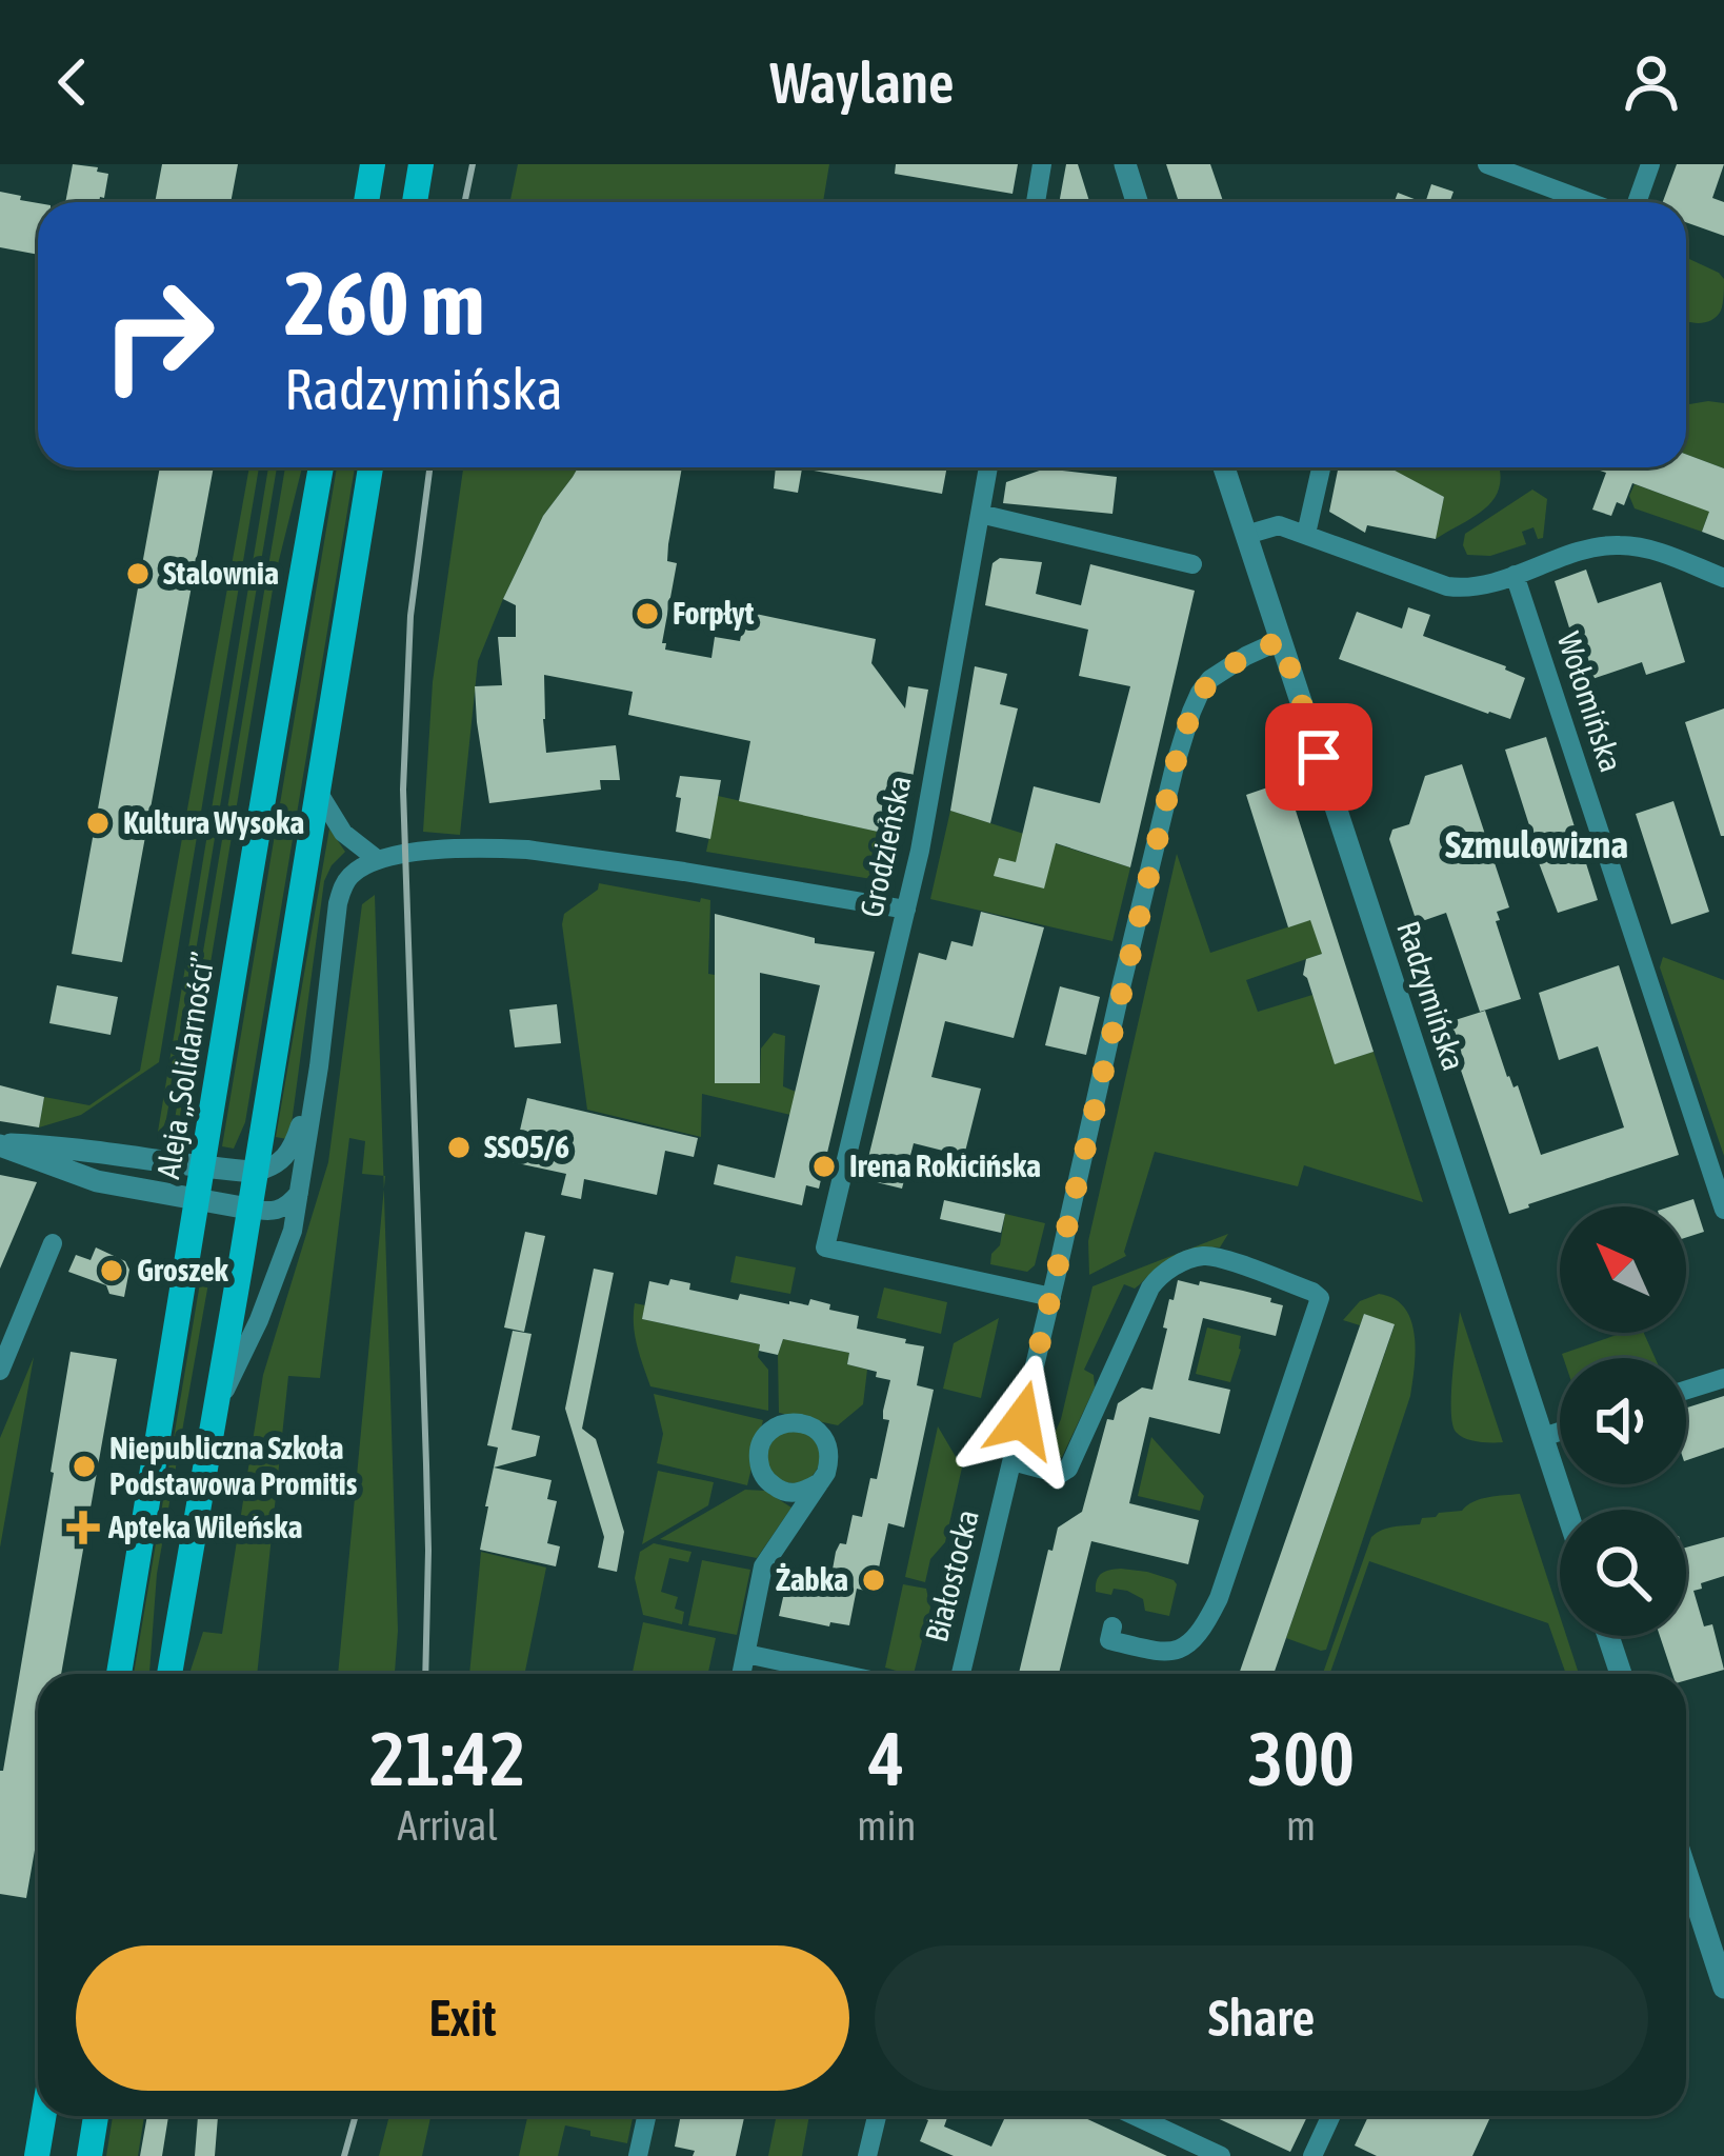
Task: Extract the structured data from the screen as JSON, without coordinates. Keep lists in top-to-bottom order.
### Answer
{
  "streets": {
    "main road": ["Aleja „Solidarności”"],
    "street": [
      "Wołomińska",
      "Grodzieńska",
      "Radzymińska",
      "Białostocka"
    ]
  },
  "crossings": [
    ["Grodzieńska", "Białostocka"],
    ["Radzymińska", "Białostocka"]
  ],
  "districts": ["Szmulowizna"],
  "places": {
    "other": [
      "Stalownia",
      "Forpłyt",
      "Kultura Wysoka",
      "SSO5/6",
      "Irena Rokicińska",
      "Groszek",
      "Niepubliczna Szkoła Podstawowa Promitis",
      "Żabka"
    ],
    "health": ["Apteka Wileńska"]
  },
  "north": "top left",
  "page": {
    "header": "Waylane",
    "turn": ["260 m", "Radzymińska"],
    "eta": [
      "21:42",
      "Arrival",
      "4",
      "min",
      "300",
      "m"
    ],
    "buttons": ["Exit", "Share"]
  }
}
